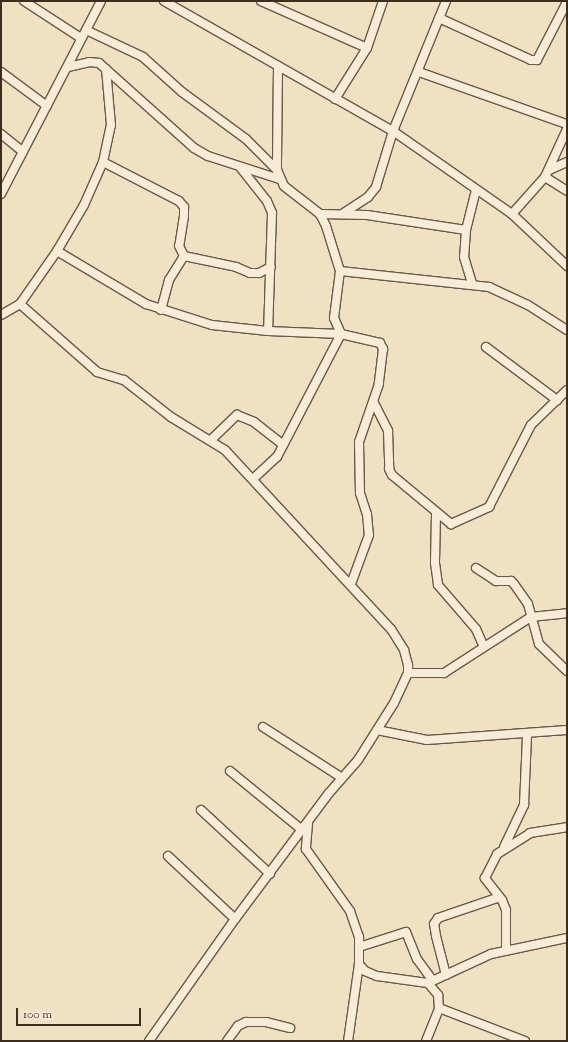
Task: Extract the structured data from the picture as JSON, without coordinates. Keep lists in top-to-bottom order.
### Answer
{
  "scale_bar": "100 m"
}
